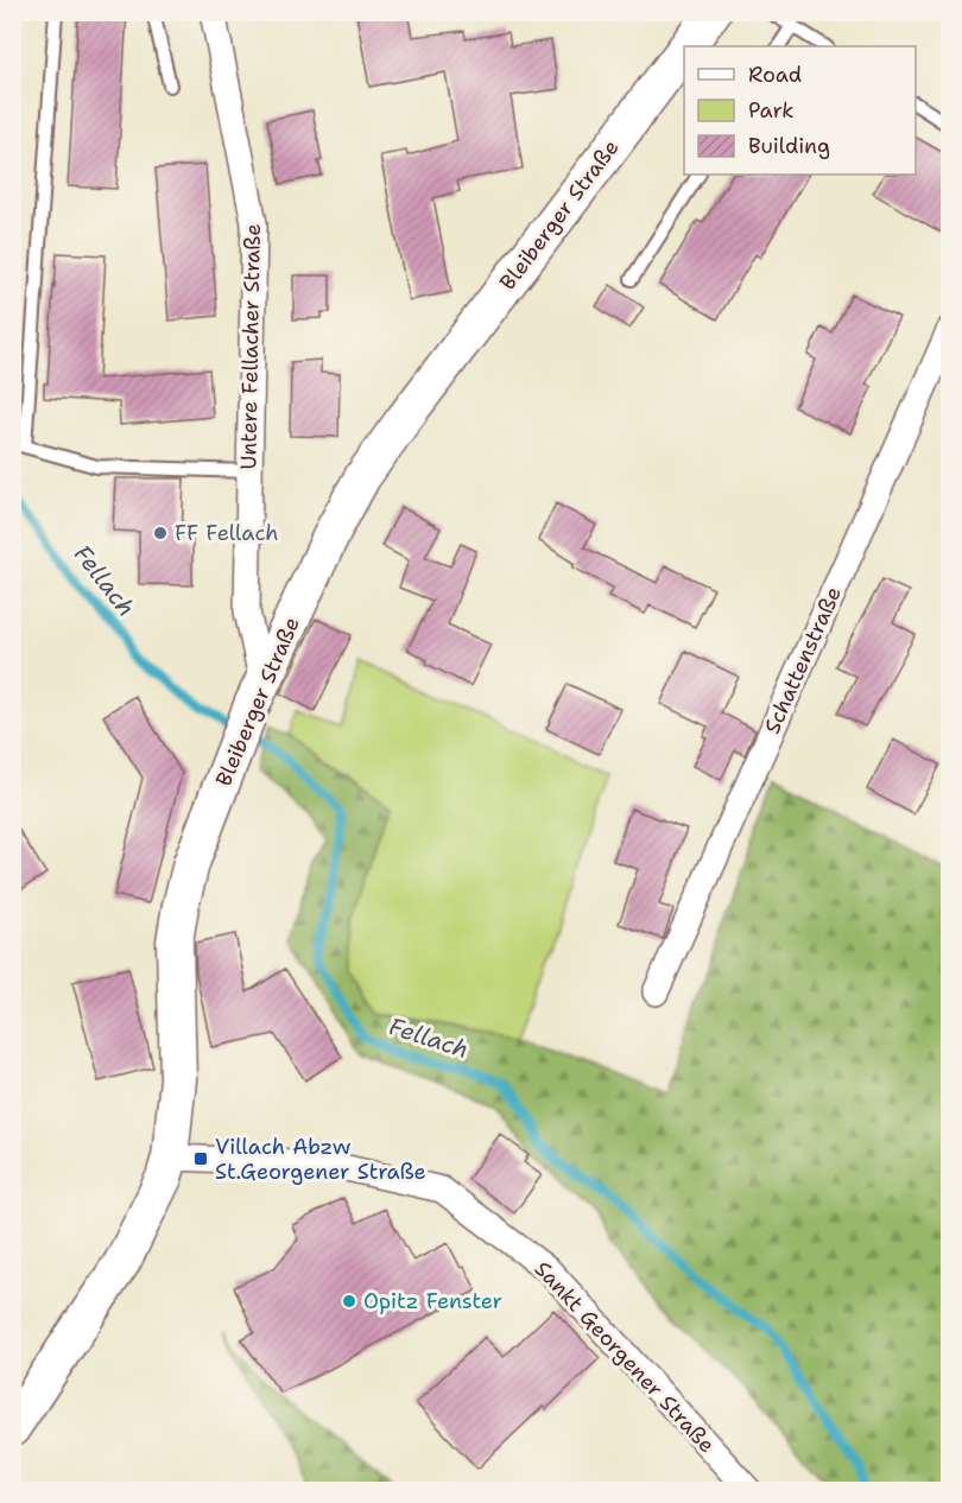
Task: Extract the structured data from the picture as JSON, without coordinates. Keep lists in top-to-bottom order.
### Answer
{
  "streets": {
    "main road": ["Bleiberger Straße"],
    "street": ["Untere Fellacher Straße", "Schattenstraße", "Sankt Georgener Straße"]
  },
  "crossings": [
    ["Bleiberger Straße", "Untere Fellacher Straße"],
    ["Bleiberger Straße", "Sankt Georgener Straße"]
  ],
  "water": ["Fellach"],
  "places": {
    "other": ["FF Fellach", "Opitz Fenster"],
    "transit": ["Villach Abzw St.Georgener Straße"]
  },
  "legend": ["Road", "Park", "Building"]
}
